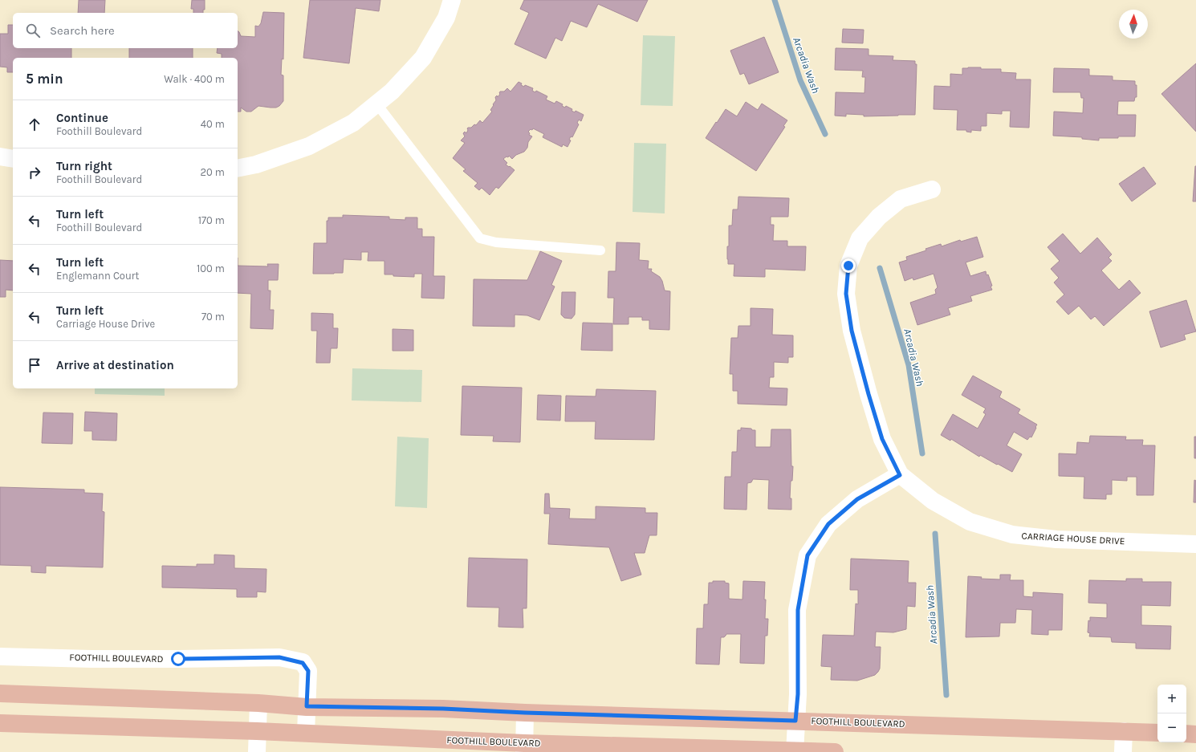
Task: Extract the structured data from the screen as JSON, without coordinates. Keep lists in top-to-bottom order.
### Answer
{
  "streets": {
    "main road": ["FOOTHILL BOULEVARD"],
    "street": ["CARRIAGE HOUSE DRIVE"]
  },
  "water": ["Arcadia Wash"],
  "north": "top",
  "page": {
    "search": "Search here",
    "heading": ["5 min", "Walk · 400 m"],
    "list": [
      ["Continue", "Foothill Boulevard", "40 m"],
      ["Turn right", "Foothill Boulevard", "20 m"],
      ["Turn left", "Foothill Boulevard", "170 m"],
      ["Turn left", "Englemann Court", "100 m"],
      ["Turn left", "Carriage House Drive", "70 m"],
      "Arrive at destination"
    ],
    "map_buttons": ["+", "−"]
  }
}
